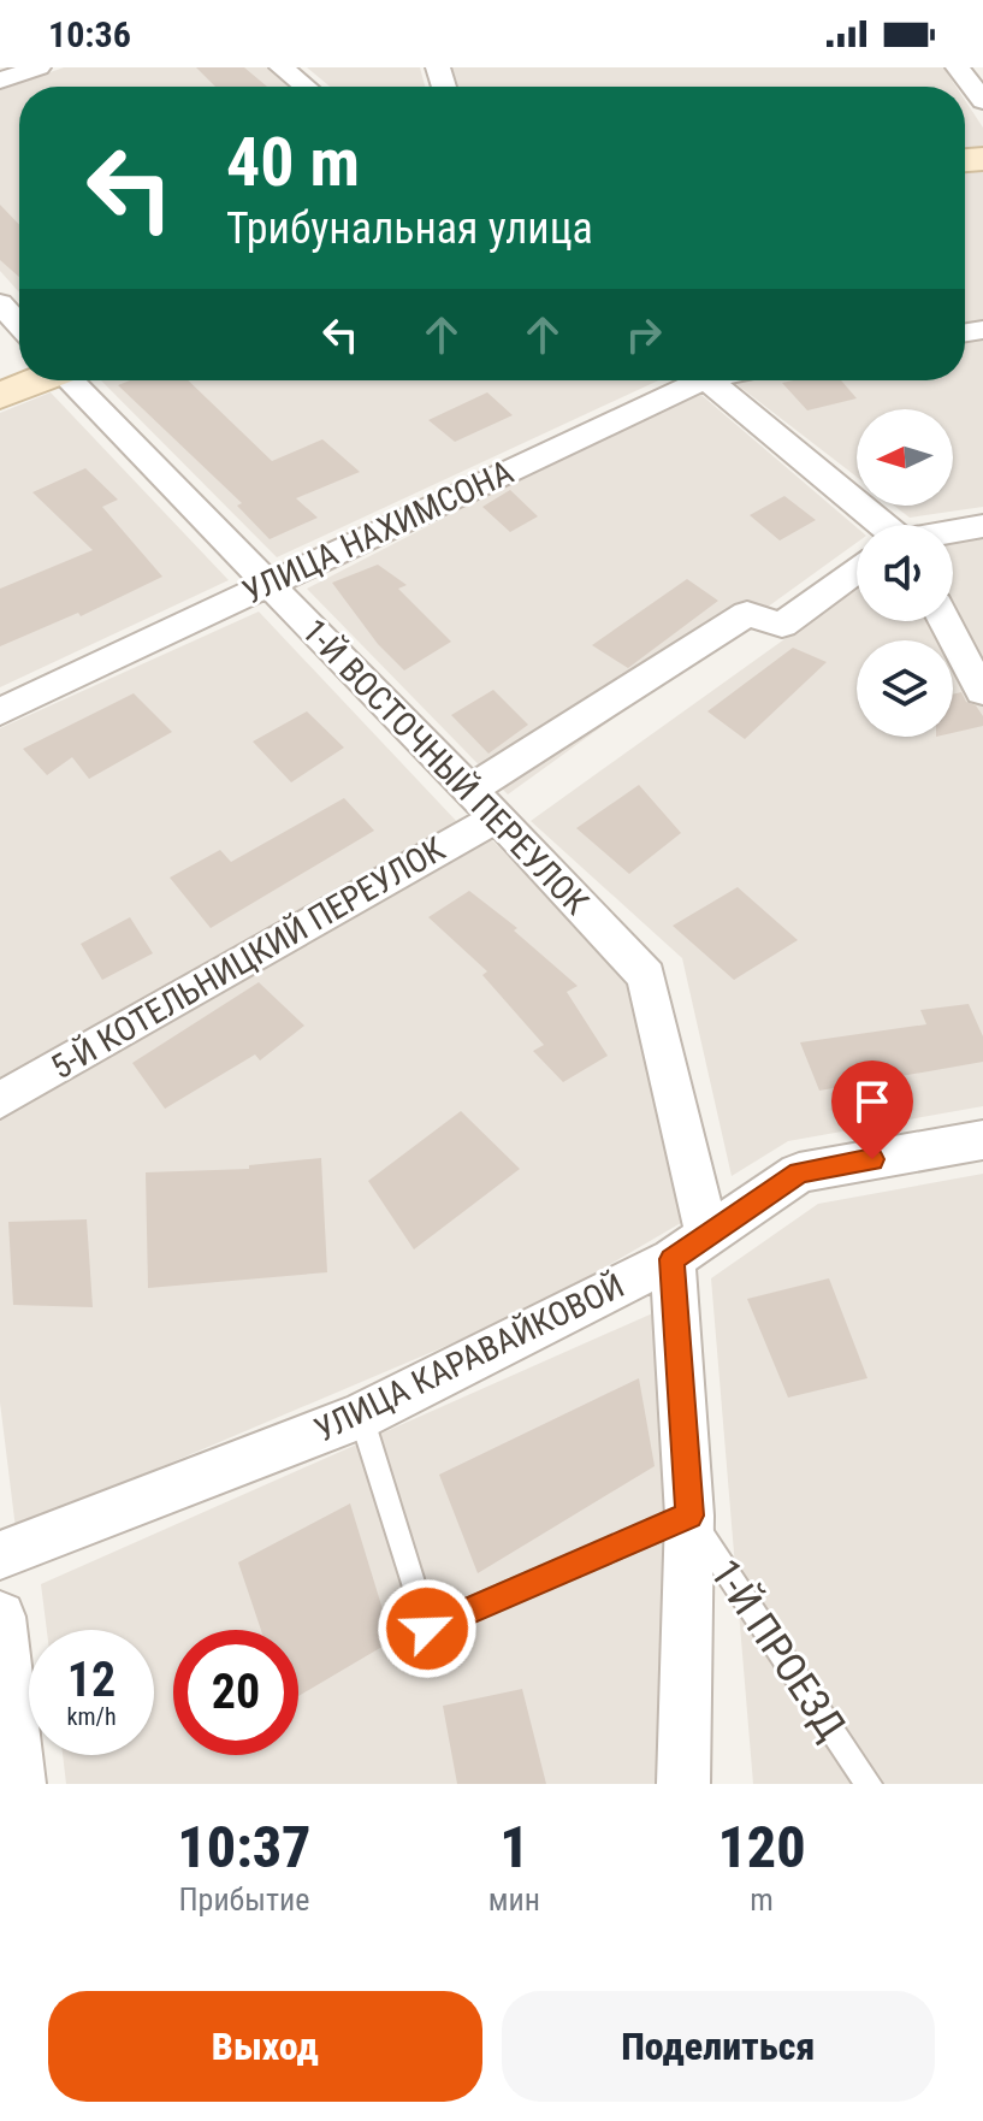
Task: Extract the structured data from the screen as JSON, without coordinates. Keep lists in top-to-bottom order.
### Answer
{
  "streets": {
    "street": [
      "УЛИЦА НАХИМСОНА",
      "1-Й ВОСТОЧНЫЙ ПЕРЕУЛОК",
      "5-Й КОТЕЛЬНИЦКИЙ ПЕРЕУЛОК",
      "УЛИЦА КАРАВАЙКОВОЙ"
    ],
    "lane": ["1-Й ПРОЕЗД"]
  },
  "crossings": [
    ["УЛИЦА НАХИМСОНА", "1-Й ВОСТОЧНЫЙ ПЕРЕУЛОК"],
    ["1-Й ВОСТОЧНЫЙ ПЕРЕУЛОК", "5-Й КОТЕЛЬНИЦКИЙ ПЕРЕУЛОК"],
    ["1-Й ВОСТОЧНЫЙ ПЕРЕУЛОК", "УЛИЦА КАРАВАЙКОВОЙ"],
    ["1-Й ВОСТОЧНЫЙ ПЕРЕУЛОК", "1-Й ПРОЕЗД"]
  ],
  "north": "left",
  "page": {
    "status": "10:36",
    "turn": ["40 m", "Трибунальная улица"],
    "speed": "12 km/h",
    "limit": "20",
    "eta": [
      "10:37",
      "Прибытие",
      "1",
      "мин",
      "120",
      "m"
    ],
    "buttons": ["Выход", "Поделиться"]
  }
}
